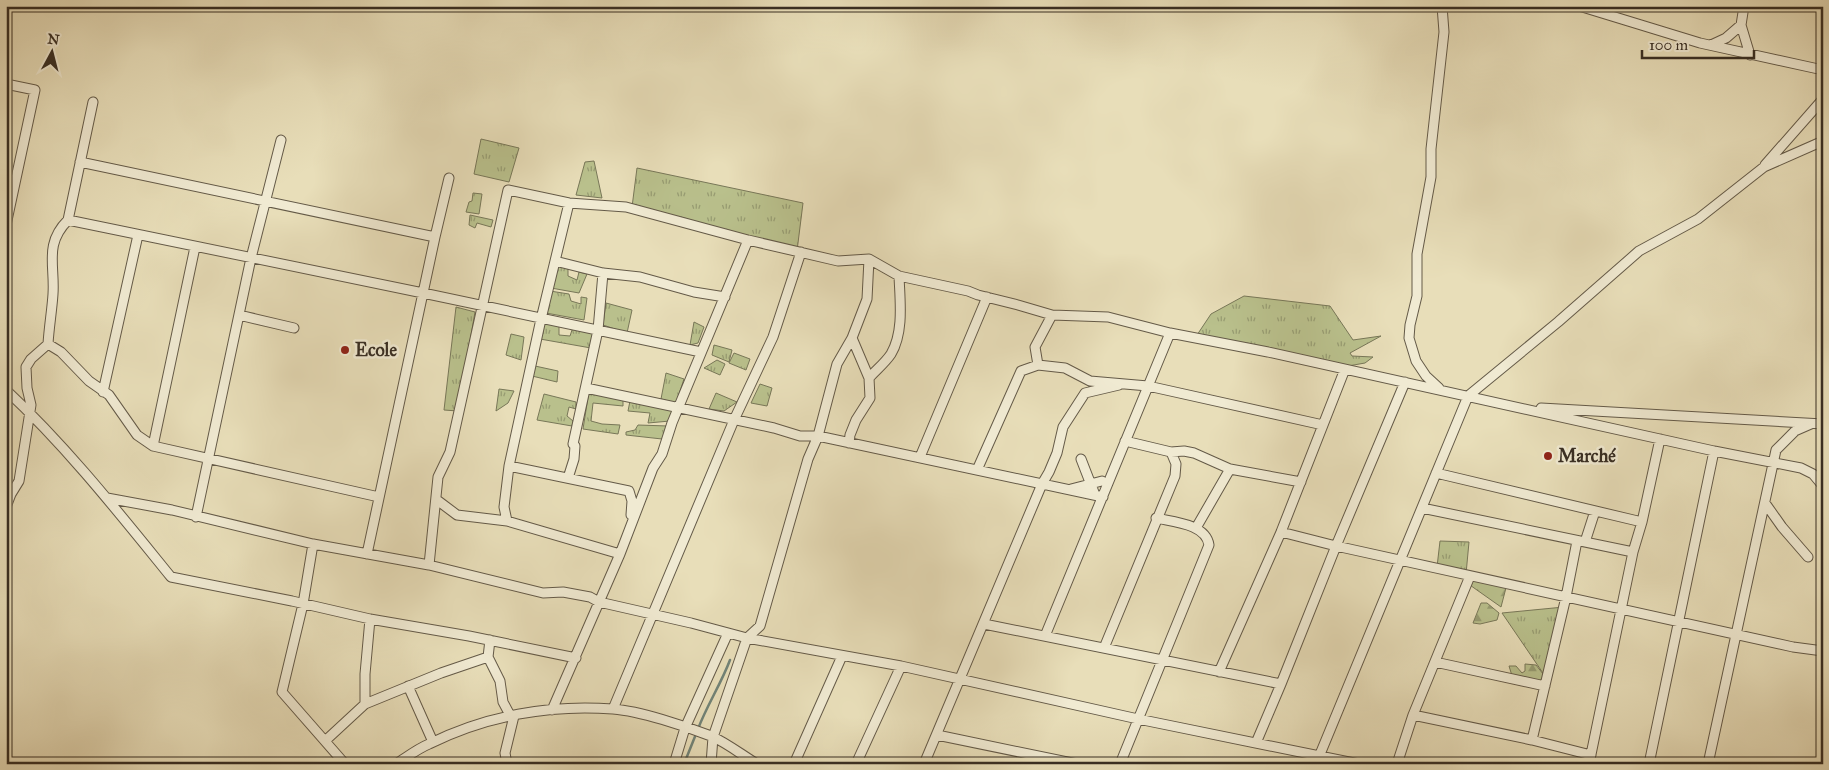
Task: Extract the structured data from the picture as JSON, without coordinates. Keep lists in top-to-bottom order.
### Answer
{
  "places": ["Ecole", "Marché"],
  "scale_bar": "100 m",
  "north": "top"
}
